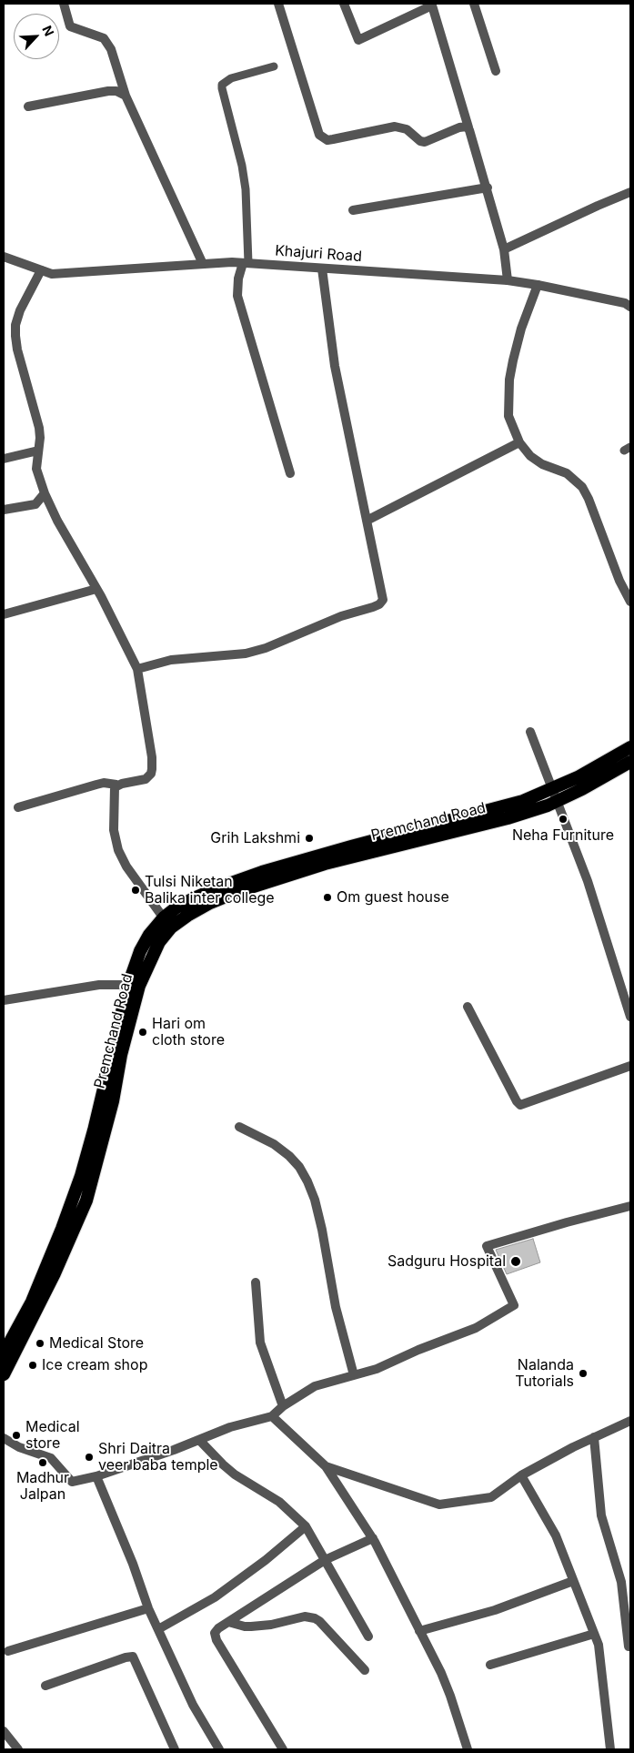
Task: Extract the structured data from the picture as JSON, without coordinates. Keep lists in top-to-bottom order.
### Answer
{
  "streets": {
    "highway": ["Premchand Road"],
    "street": ["Khajuri Road"]
  },
  "places": [
    "Neha Furniture",
    "Grih Lakshmi",
    "Tulsi Niketan Balika inter college",
    "Om guest house",
    "Hari om cloth store",
    "Sadguru Hospital",
    "Medical Store",
    "Ice cream shop",
    "Nalanda Tutorials",
    "Medical store",
    "Shri Daitra veer baba temple",
    "Madhur Jalpan"
  ],
  "north": "top right"
}
